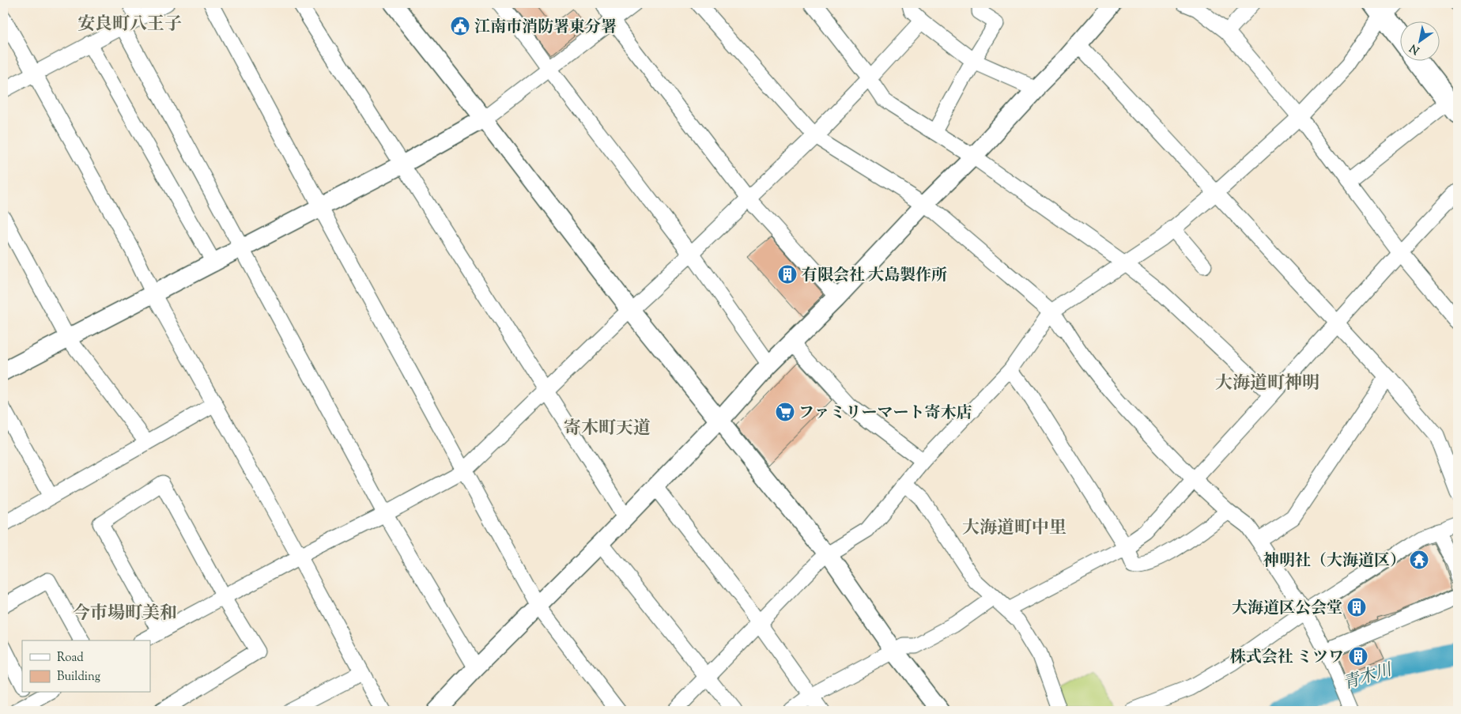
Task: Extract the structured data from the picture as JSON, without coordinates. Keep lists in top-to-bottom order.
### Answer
{
  "districts": [
    "安良町八王子",
    "大海道町神明",
    "寄木町天道",
    "大海道町中里",
    "今市場町美和"
  ],
  "water": ["青木川"],
  "places": {
    "public building": ["江南市消防署東分署"],
    "building": ["有限会社 大島製作所", "大海道区公会堂", "株式会社 ミツワ"],
    "supermarket": ["ファミリーマート寄木店"],
    "temple": ["神明社（大海道区）"]
  },
  "legend": ["Road", "Building"],
  "north": "bottom left"
}
